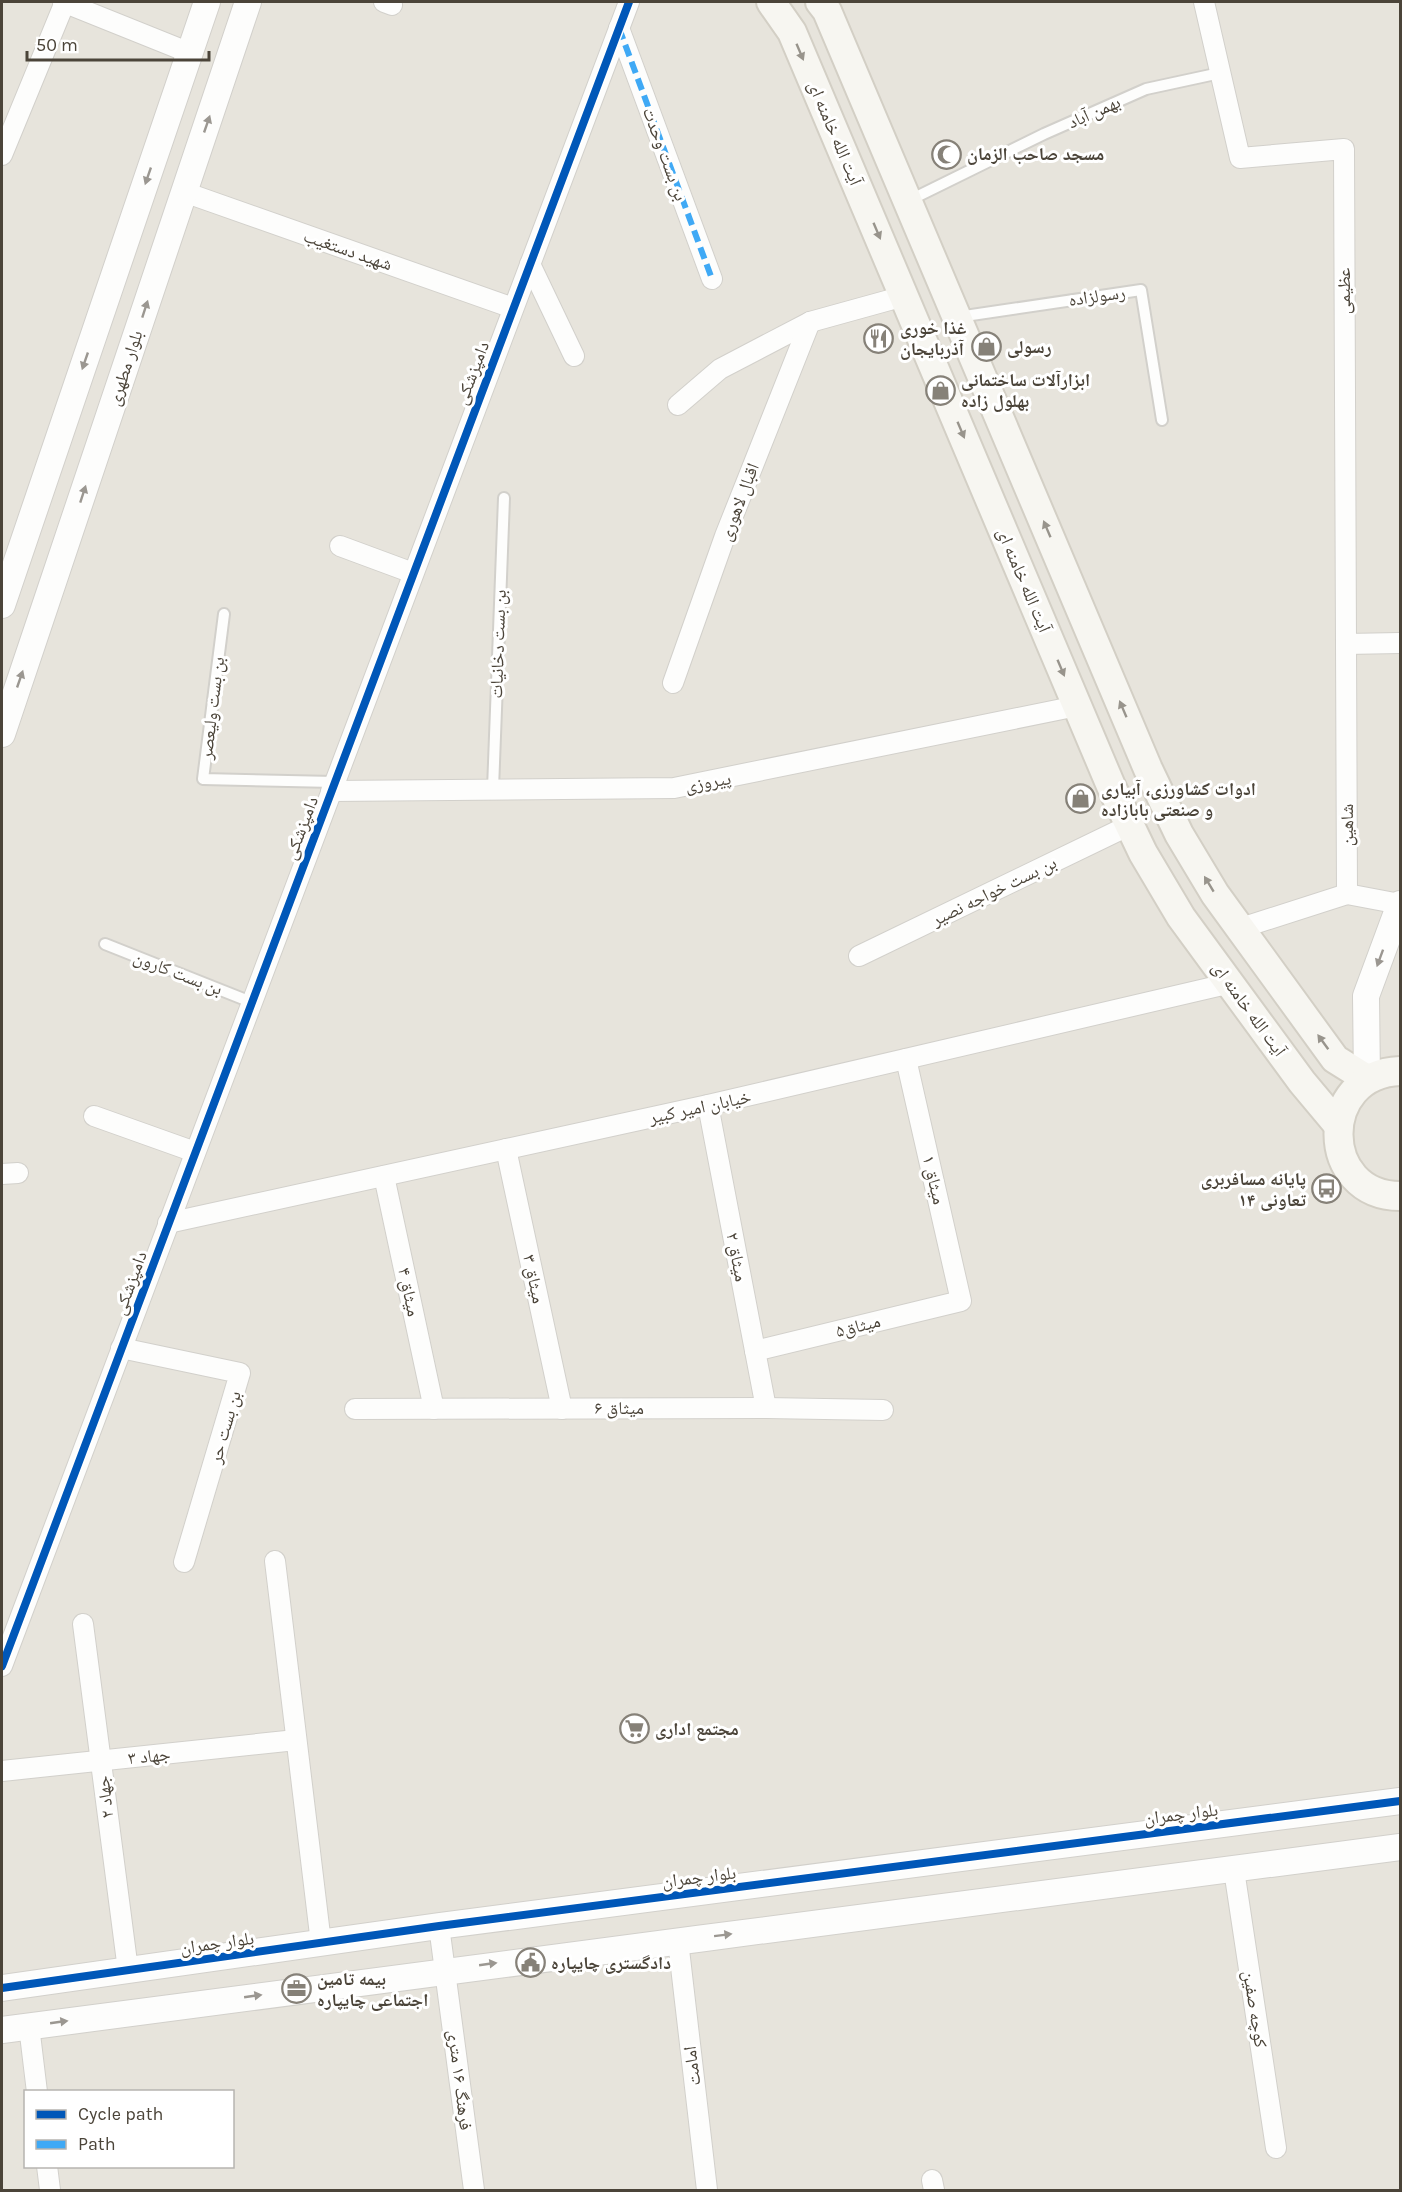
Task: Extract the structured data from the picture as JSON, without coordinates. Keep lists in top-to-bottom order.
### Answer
{
  "streets": {
    "main road": ["آیت الله خامنه ای"],
    "street": [
      "بن بست وحدت",
      "شهید دستغیب",
      "عظیمی",
      "بلوار مطهری",
      "دامپزشکی",
      "اقبال لاهوری",
      "پیروزی",
      "شاهین",
      "بن بست خواجه نصیر",
      "خیابان امیر کبیر",
      "میثاق ۱",
      "میثاق ۲",
      "میثاق ۳",
      "میثاق ۴",
      "میثاق۵",
      "میثاق ۶",
      "بن بست حر",
      "جهاد ۳",
      "جهاد ۲",
      "بلوار چمران",
      "کوچه صفین",
      "امامت",
      "فرهنگ ۱۶ متری"
    ],
    "lane": [
      "بهمن آباد",
      "رسولزاده",
      "بن بست دخانیات",
      "بن بست ولیعصر",
      "بن بست کارون"
    ]
  },
  "crossings": [
    ["بهمن آباد", "عظیمی"],
    ["آیت الله خامنه ای", "پیروزی"],
    ["آیت الله خامنه ای", "بن بست خواجه نصیر"],
    ["آیت الله خامنه ای", "خیابان امیر کبیر"],
    ["بن بست وحدت", "دامپزشکی"],
    ["شهید دستغیب", "بلوار مطهری"],
    ["شهید دستغیب", "دامپزشکی"],
    ["عظیمی", "شاهین"],
    ["دامپزشکی", "بن بست ولیعصر"],
    ["دامپزشکی", "پیروزی"],
    ["دامپزشکی", "بن بست کارون"],
    ["دامپزشکی", "خیابان امیر کبیر"],
    ["دامپزشکی", "بن بست حر"],
    ["بن بست دخانیات", "پیروزی"],
    ["بن بست ولیعصر", "پیروزی"],
    ["خیابان امیر کبیر", "میثاق ۱"],
    ["خیابان امیر کبیر", "میثاق ۲"],
    ["خیابان امیر کبیر", "میثاق ۳"],
    ["خیابان امیر کبیر", "میثاق ۴"],
    ["میثاق ۱", "میثاق۵"],
    ["میثاق ۲", "میثاق۵"],
    ["میثاق ۲", "میثاق ۶"],
    ["میثاق ۳", "میثاق ۶"],
    ["میثاق ۴", "میثاق ۶"],
    ["جهاد ۳", "جهاد ۲"],
    ["جهاد ۲", "بلوار چمران"],
    ["بلوار چمران", "فرهنگ ۱۶ متری"]
  ],
  "places": {
    "mosque": ["مسجد صاحب الزمان"],
    "restaurant": ["غذا خوری آذربایجان"],
    "shop": ["رسولی", "ابزارآلات ساختمانی بهلول زاده", "ادوات کشاورزی، آبیاری و صنعتی بابازاده"],
    "bus stop": ["پایانه مسافربری تعاونی ۱۴"],
    "supermarket": ["مجتمع اداری"],
    "public building": ["دادگستری چایپاره"],
    "office": ["بیمه تامین اجتماعی چایپاره"]
  },
  "legend": ["Cycle path", "Path"],
  "scale_bar": "50 m"
}
